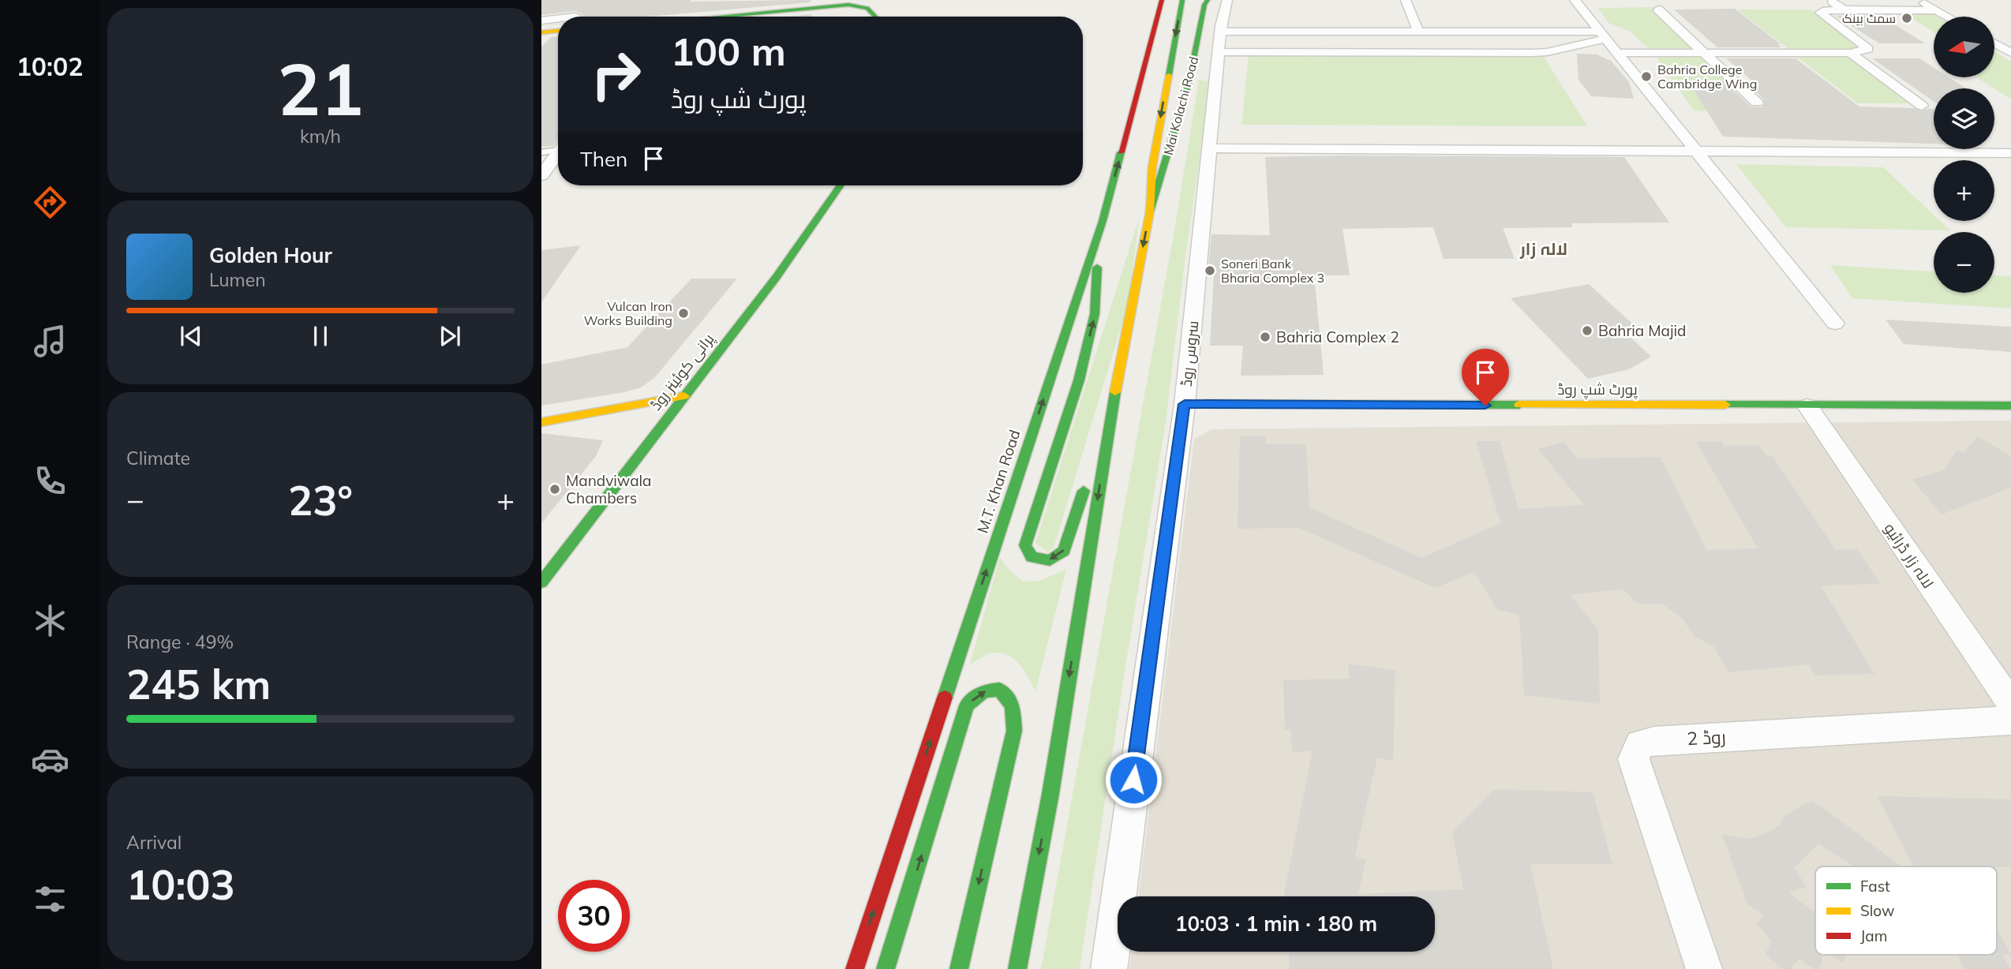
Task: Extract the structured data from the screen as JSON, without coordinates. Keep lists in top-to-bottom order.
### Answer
{
  "streets": {
    "main road": [
      "Mai Kolachi Road",
      "پرانی کوئینز روڈ",
      "پورٹ شپ روڈ",
      "M.T. Khan Road"
    ],
    "street": ["سروس روڈ", "لالہ زار ڈرائیو", "روڈ 2"]
  },
  "crossings": [
    ["سروس روڈ", "پورٹ شپ روڈ"],
    ["پورٹ شپ روڈ", "لالہ زار ڈرائیو"]
  ],
  "districts": ["لالہ زار"],
  "places": [
    "سمٹ بینک",
    "Bahria College Cambridge Wing",
    "Soneri Bank Bharia Complex 3",
    "Vulcan Iron Works Building",
    "Bahria Majid",
    "Bahria Complex 2",
    "Mandviwala Chambers"
  ],
  "legend": ["Fast", "Slow", "Jam"],
  "north": "left",
  "page": {
    "tabs": "10:02",
    "tile": [
      ["21", "km/h"],
      "Climate",
      ["Range · 49%", "245 km"],
      ["Arrival", "10:03"]
    ],
    "map_buttons": ["+", "−"],
    "turn": ["100 m", "پورٹ شپ روڈ"],
    "then": "Then",
    "song": ["Golden Hour", "Lumen"],
    "heat": ["−", "23°", "+"],
    "limit": "30",
    "trip": "10:03 · 1 min · 180 m"
  }
}
